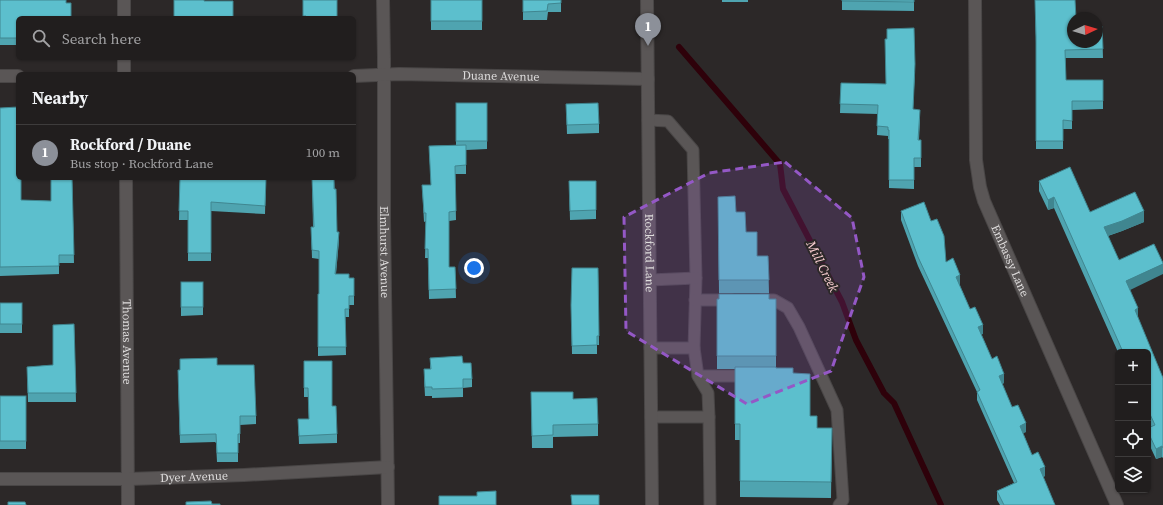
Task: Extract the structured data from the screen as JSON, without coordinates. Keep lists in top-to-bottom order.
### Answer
{
  "streets": {
    "street": [
      "Duane Avenue",
      "Elmhurst Avenue",
      "Rockford Lane",
      "Embassy Lane",
      "Thomas Avenue",
      "Dyer Avenue"
    ]
  },
  "crossings": [
    ["Duane Avenue", "Elmhurst Avenue"],
    ["Duane Avenue", "Rockford Lane"],
    ["Elmhurst Avenue", "Dyer Avenue"],
    ["Thomas Avenue", "Dyer Avenue"]
  ],
  "water": ["Mill Creek"],
  "north": "right",
  "page": {
    "pins": "1",
    "search": "Search here",
    "heading": "Nearby",
    "list": [
      {
        "mark": "1",
        "name": "Rockford / Duane",
        "note": "Bus stop · Rockford Lane",
        "value": "100 m"
      }
    ],
    "map_buttons": ["+", "−"]
  }
}
